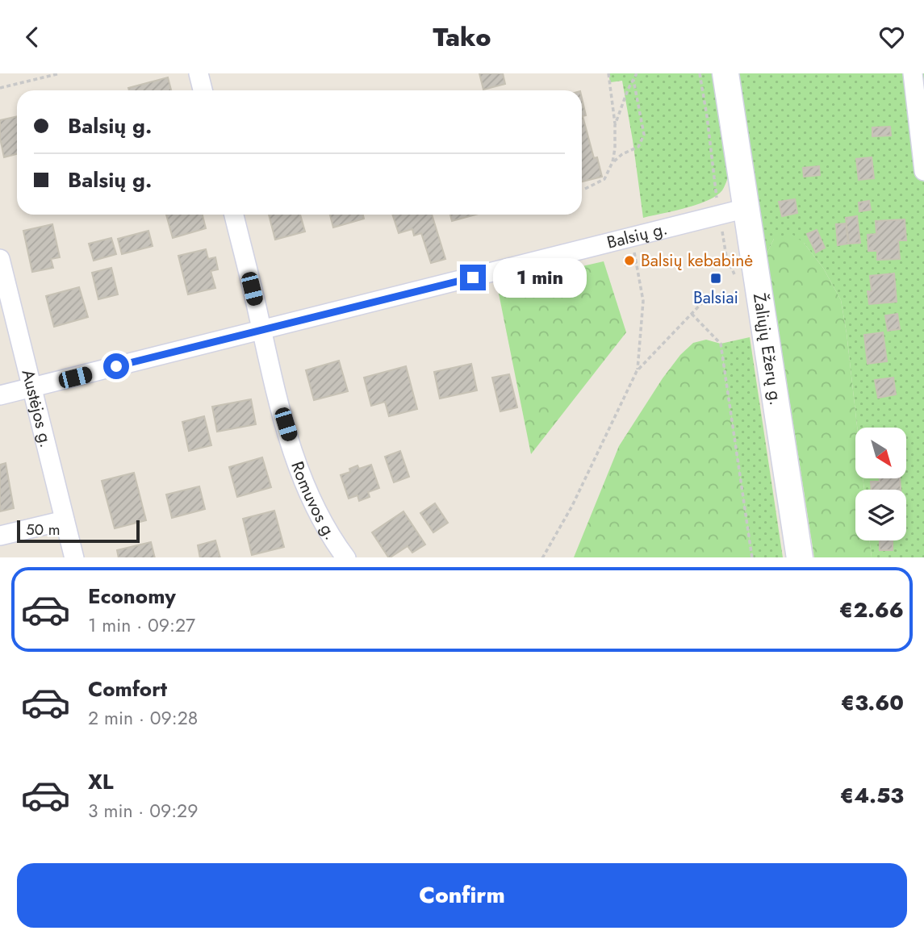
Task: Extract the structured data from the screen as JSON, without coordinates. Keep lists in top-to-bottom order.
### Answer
{
  "streets": {
    "main road": ["Žaliųjų Ežerų g."],
    "street": ["Balsių g.", "Austėjos g.", "Romuvos g."]
  },
  "crossings": [
    ["Balsių g.", "Žaliųjų Ežerų g."],
    ["Balsių g.", "Austėjos g."],
    ["Balsių g.", "Romuvos g."]
  ],
  "places": {
    "other": ["Balsių kebabinė"],
    "transit": ["Balsiai"]
  },
  "scale_bar": "50 m",
  "north": "bottom right",
  "page": {
    "header": "Tako",
    "banner": ["Balsių g.", "Balsių g."],
    "bubble": "1 min",
    "scale": "50 m",
    "list": [
      {
        "name": "Economy",
        "note": "1 min · 09:27",
        "value": "€2.66"
      },
      {
        "name": "Comfort",
        "note": "2 min · 09:28",
        "value": "€3.60"
      },
      {
        "name": "XL",
        "note": "3 min · 09:29",
        "value": "€4.53"
      }
    ],
    "buttons": "Confirm"
  }
}
